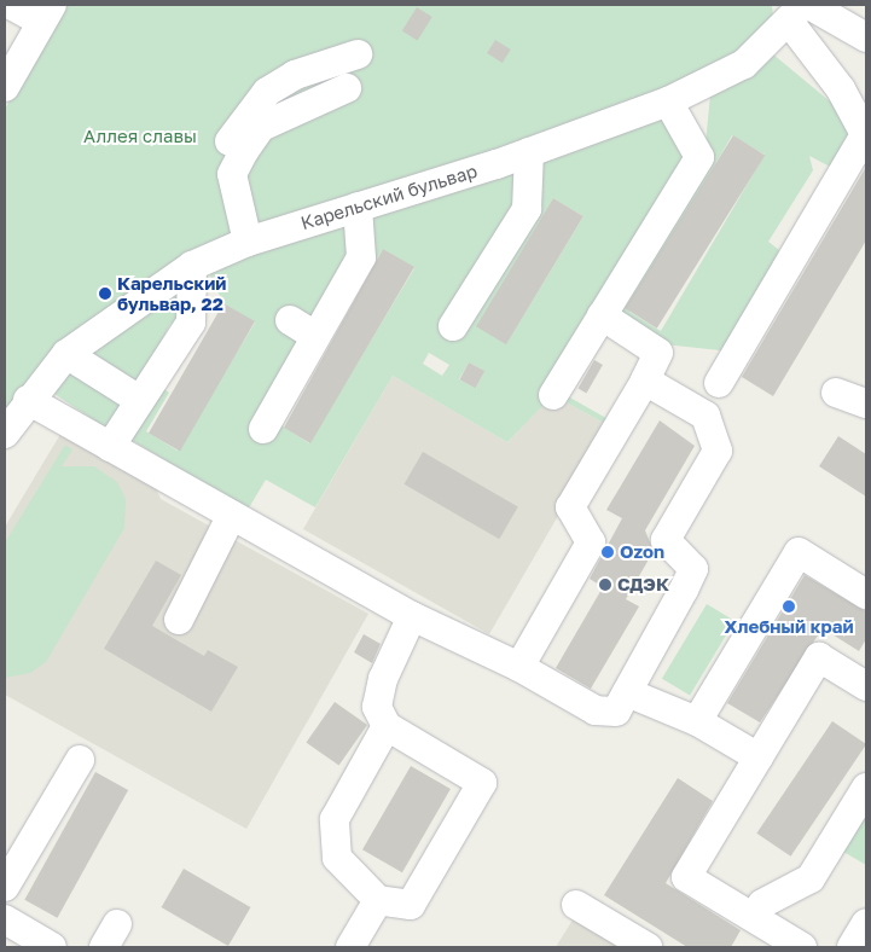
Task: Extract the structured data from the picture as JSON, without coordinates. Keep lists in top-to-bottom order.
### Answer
{
  "streets": {
    "street": ["Карельский бульвар"]
  },
  "parks": ["Аллея славы"],
  "places": [
    "Карельский бульвар, 22",
    "Ozon",
    "СДЭК",
    "Хлебный край"
  ]
}
